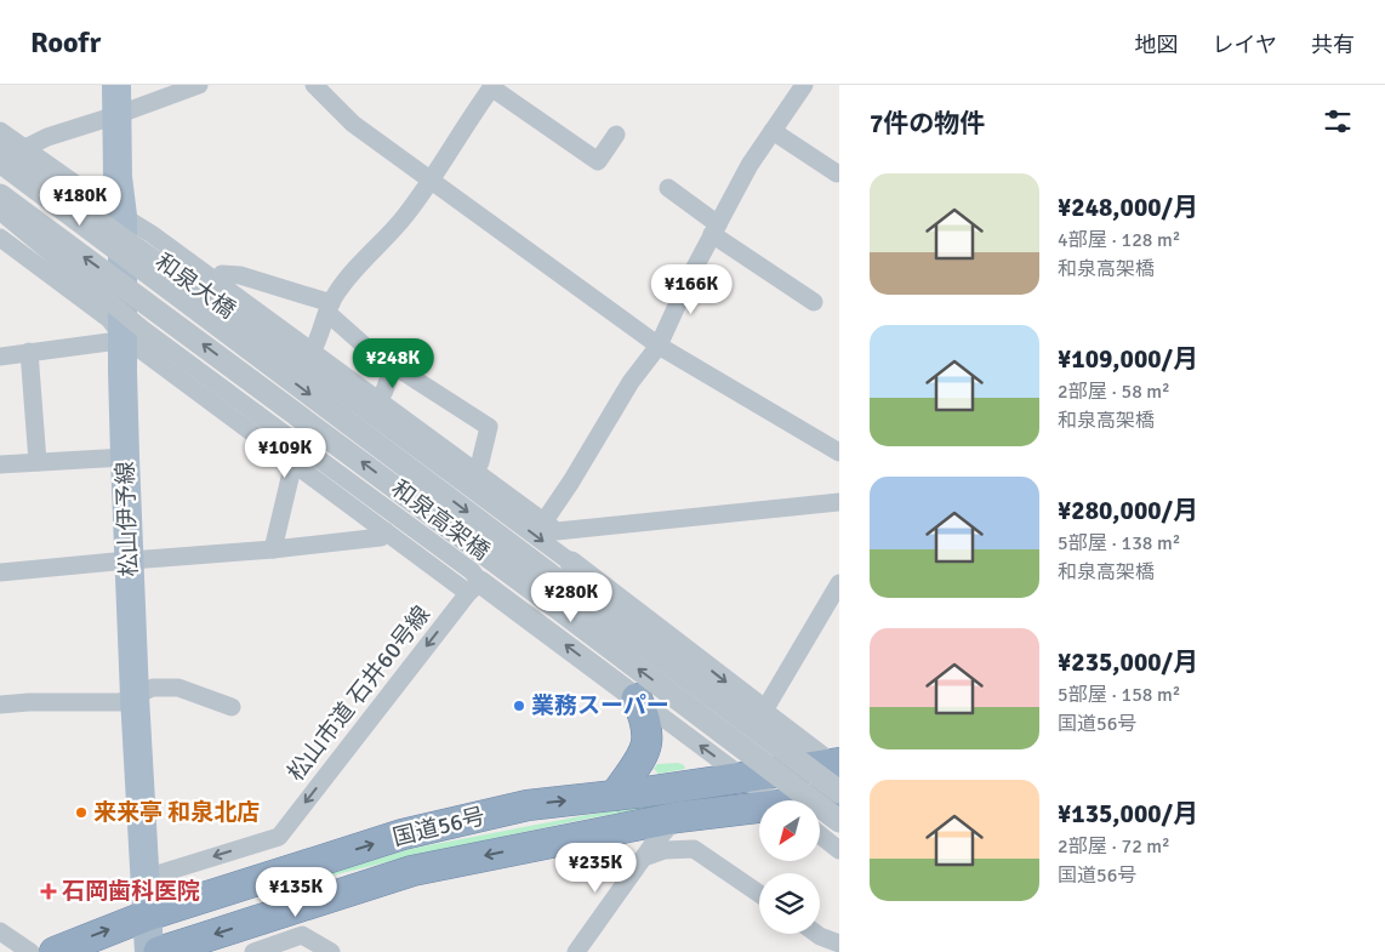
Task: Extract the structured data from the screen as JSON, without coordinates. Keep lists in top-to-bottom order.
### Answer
{
  "streets": {
    "highway": ["国道56号"],
    "main road": ["松山伊予線"],
    "street": ["和泉大橋", "和泉高架橋", "松山市道 石井60号線"]
  },
  "crossings": [
    ["和泉大橋", "和泉高架橋"],
    ["松山伊予線", "松山市道 石井60号線"],
    ["松山伊予線", "国道56号"]
  ],
  "one_way": ["松山市道 石井60号線"],
  "places": {
    "other": ["業務スーパー", "来来亭 和泉北店"],
    "health": ["石岡歯科医院"]
  },
  "north": "bottom left",
  "page": {
    "header": "Roofr",
    "nav": ["地図", "レイヤ", "共有"],
    "heading": "7件の物件",
    "list": [
      {
        "name": "¥248,000/月",
        "note": "4部屋 · 128 m² · 和泉高架橋"
      },
      {
        "name": "¥109,000/月",
        "note": "2部屋 · 58 m² · 和泉高架橋"
      },
      {
        "name": "¥280,000/月",
        "note": "5部屋 · 138 m² · 和泉高架橋"
      },
      {
        "name": "¥235,000/月",
        "note": "5部屋 · 158 m² · 国道56号"
      },
      {
        "name": "¥135,000/月",
        "note": "2部屋 · 72 m² · 国道56号"
      }
    ],
    "price": [
      "¥180K",
      "¥166K",
      "¥248K",
      "¥109K",
      "¥280K",
      "¥235K",
      "¥135K"
    ]
  }
}
